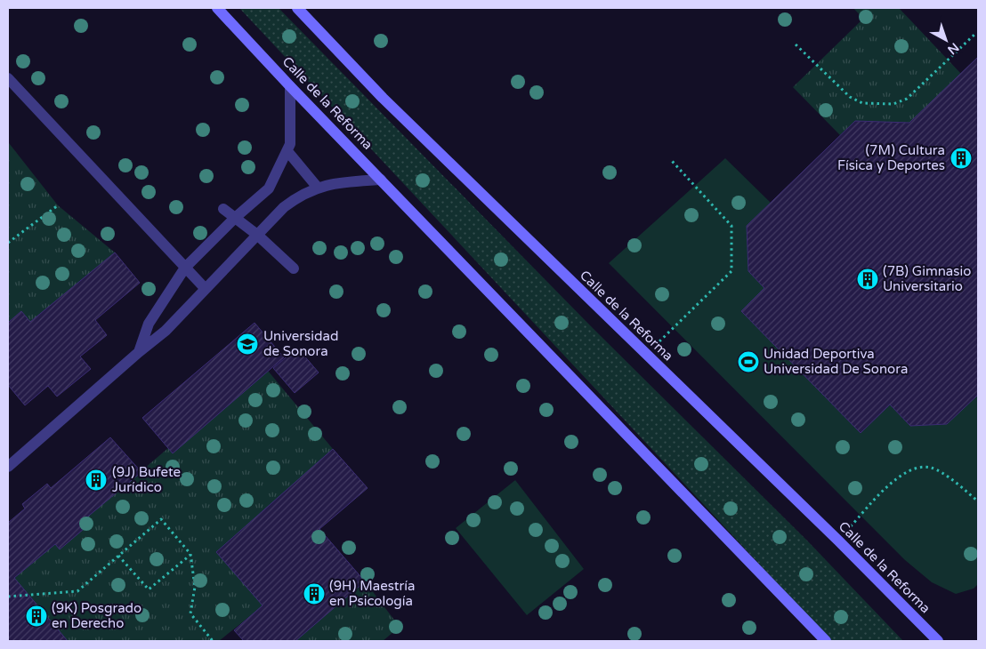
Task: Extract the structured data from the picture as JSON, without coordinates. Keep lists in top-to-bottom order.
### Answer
{
  "streets": {
    "main road": ["Calle de la Reforma"]
  },
  "places": {
    "building": [
      "(7M) Cultura Física y Deportes",
      "(7B) Gimnasio Universitario",
      "(9J) Bufete Jurídico",
      "(9H) Maestría en Psicología",
      "(9K) Posgrado en Derecho"
    ],
    "school or university": ["Universidad de Sonora"],
    "sports": ["Unidad Deportiva Universidad De Sonora"]
  },
  "north": "bottom right"
}
